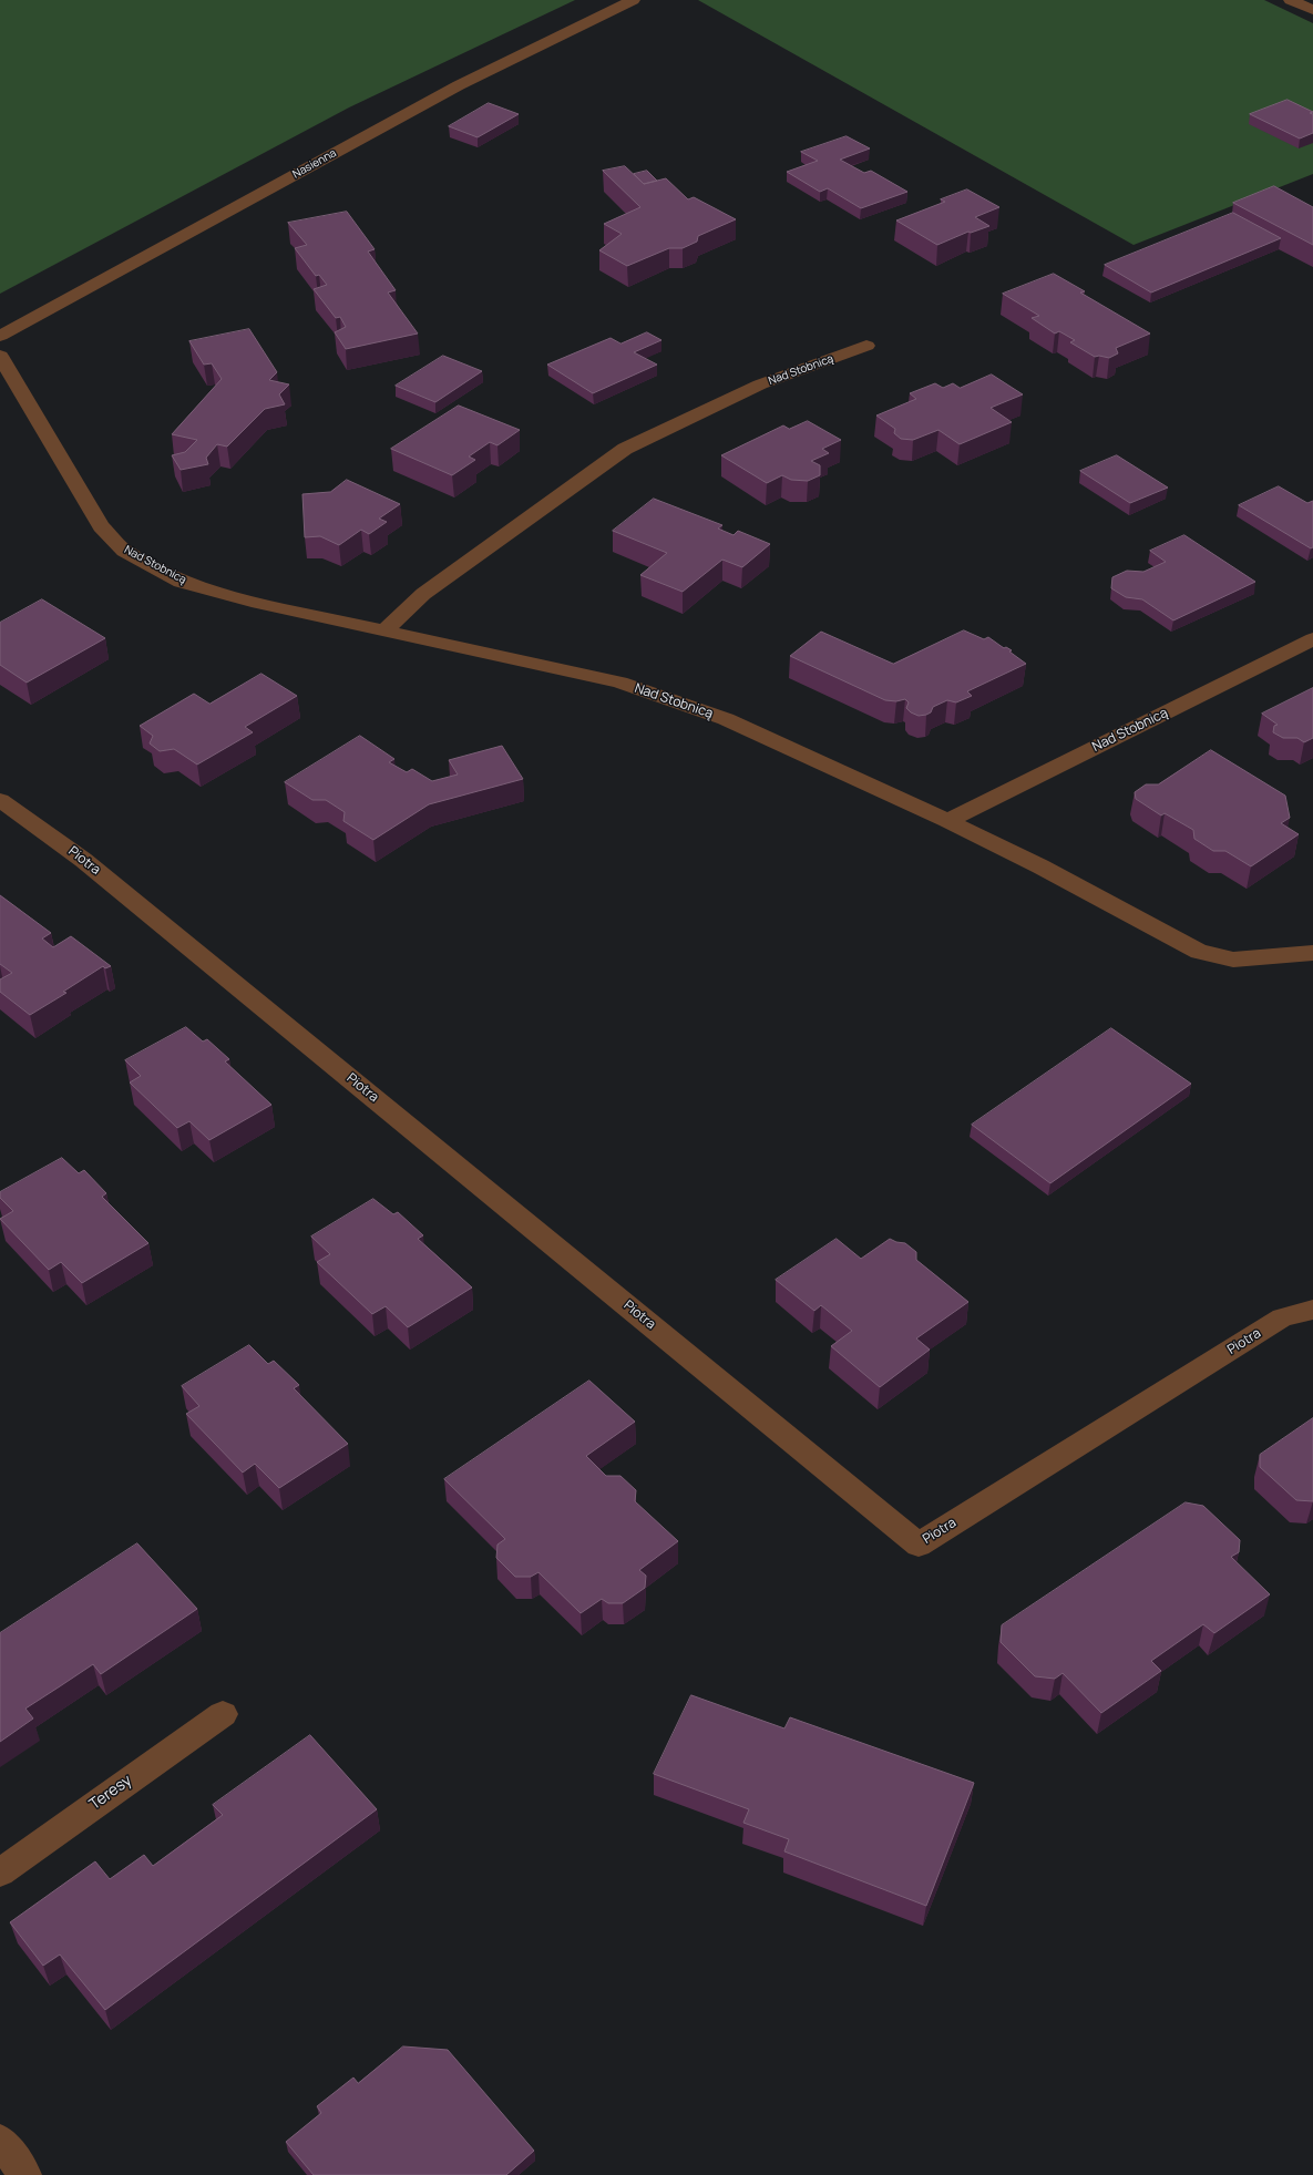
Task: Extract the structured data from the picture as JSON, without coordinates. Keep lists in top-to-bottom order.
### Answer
{
  "streets": {
    "street": [
      "Nasienna",
      "Nad Stobnicą",
      "Piotra",
      "Teresy"
    ]
  }
}
